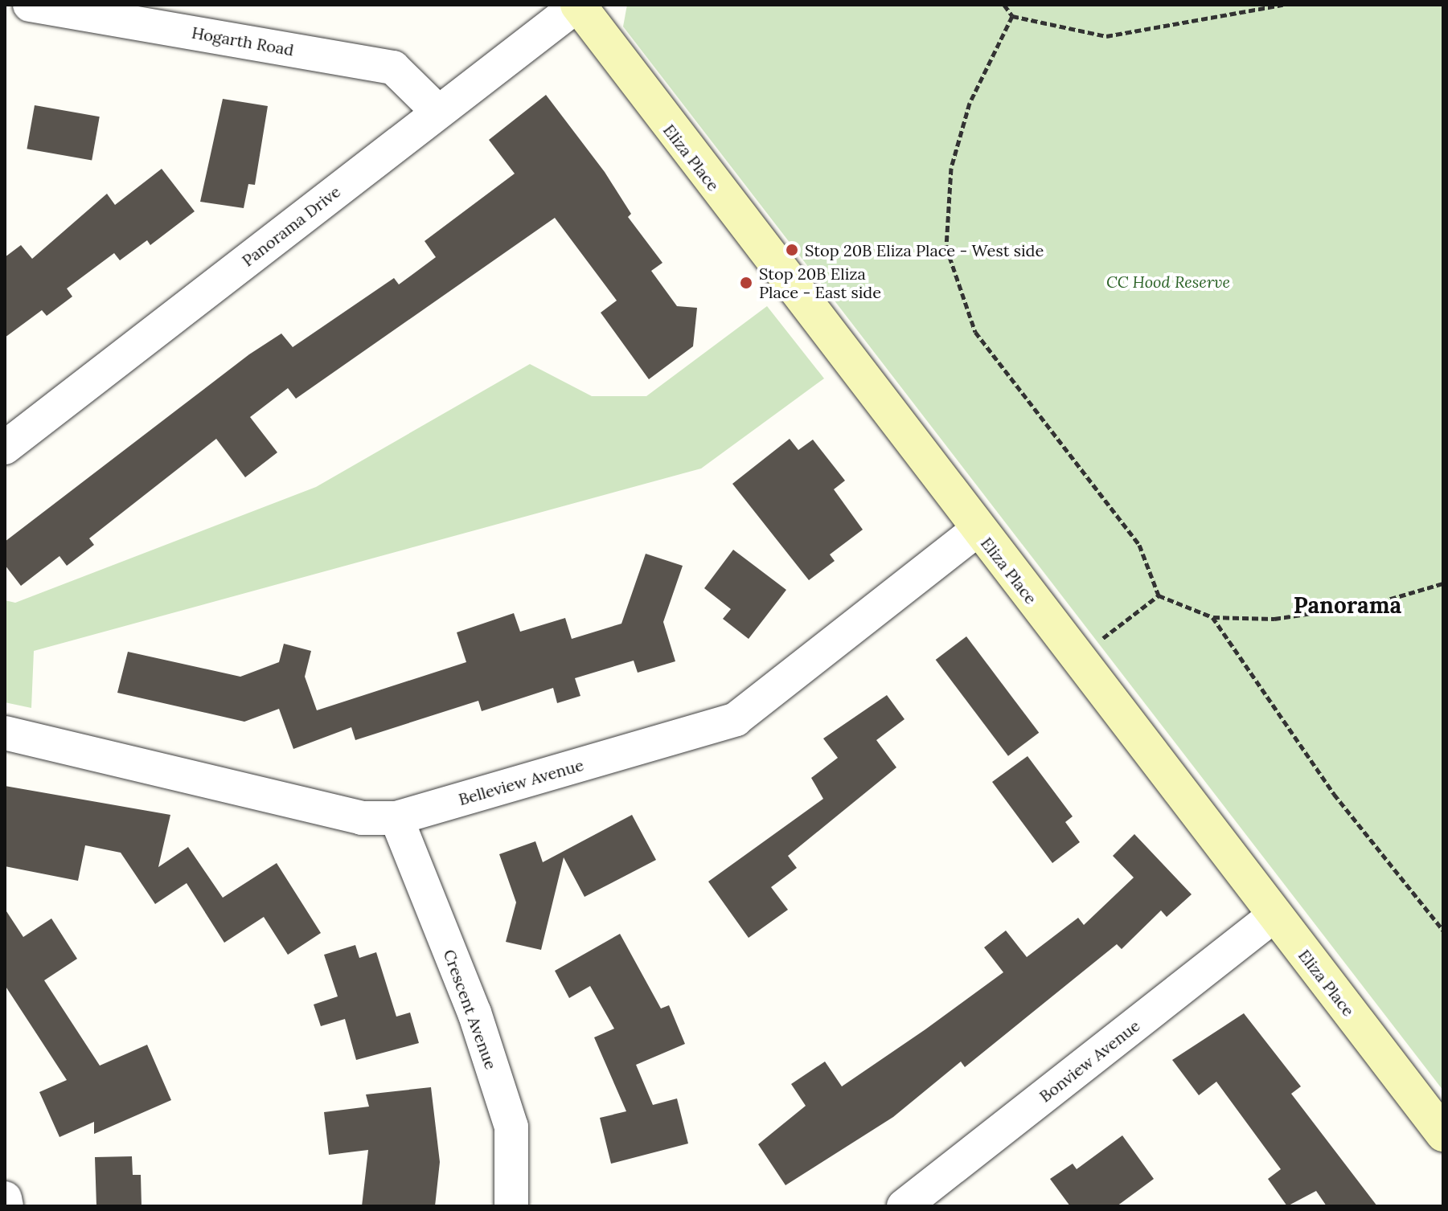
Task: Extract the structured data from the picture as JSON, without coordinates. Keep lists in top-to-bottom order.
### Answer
{
  "streets": {
    "street": [
      "Hogarth Road",
      "Eliza Place",
      "Panorama Drive",
      "Belleview Avenue",
      "Crescent Avenue",
      "Bonview Avenue"
    ]
  },
  "crossings": [
    ["Hogarth Road", "Panorama Drive"],
    ["Eliza Place", "Panorama Drive"],
    ["Eliza Place", "Belleview Avenue"],
    ["Eliza Place", "Bonview Avenue"],
    ["Belleview Avenue", "Crescent Avenue"]
  ],
  "districts": ["Panorama"],
  "parks": ["CC Hood Reserve"],
  "places": ["Stop 20B Eliza Place - West side", "Stop 20B Eliza Place - East side"]
}
